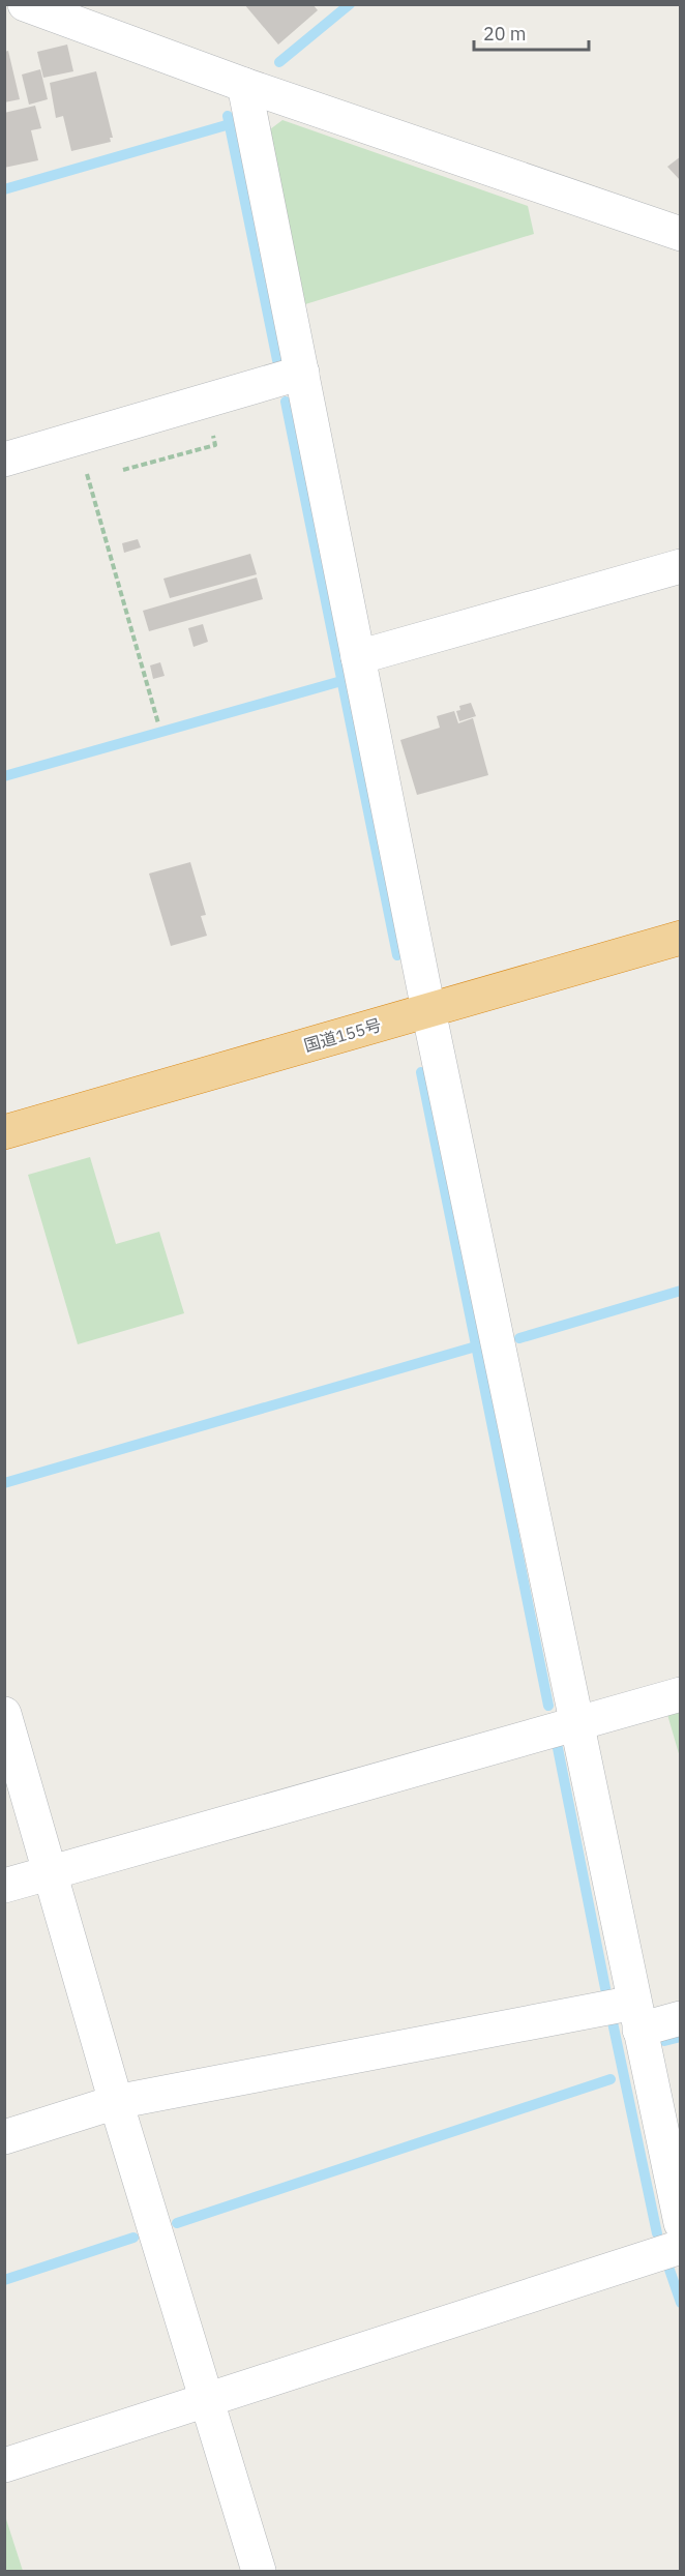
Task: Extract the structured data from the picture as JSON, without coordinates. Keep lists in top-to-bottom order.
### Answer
{
  "streets": {
    "highway": ["国道155号"]
  },
  "scale_bar": "20 m"
}
